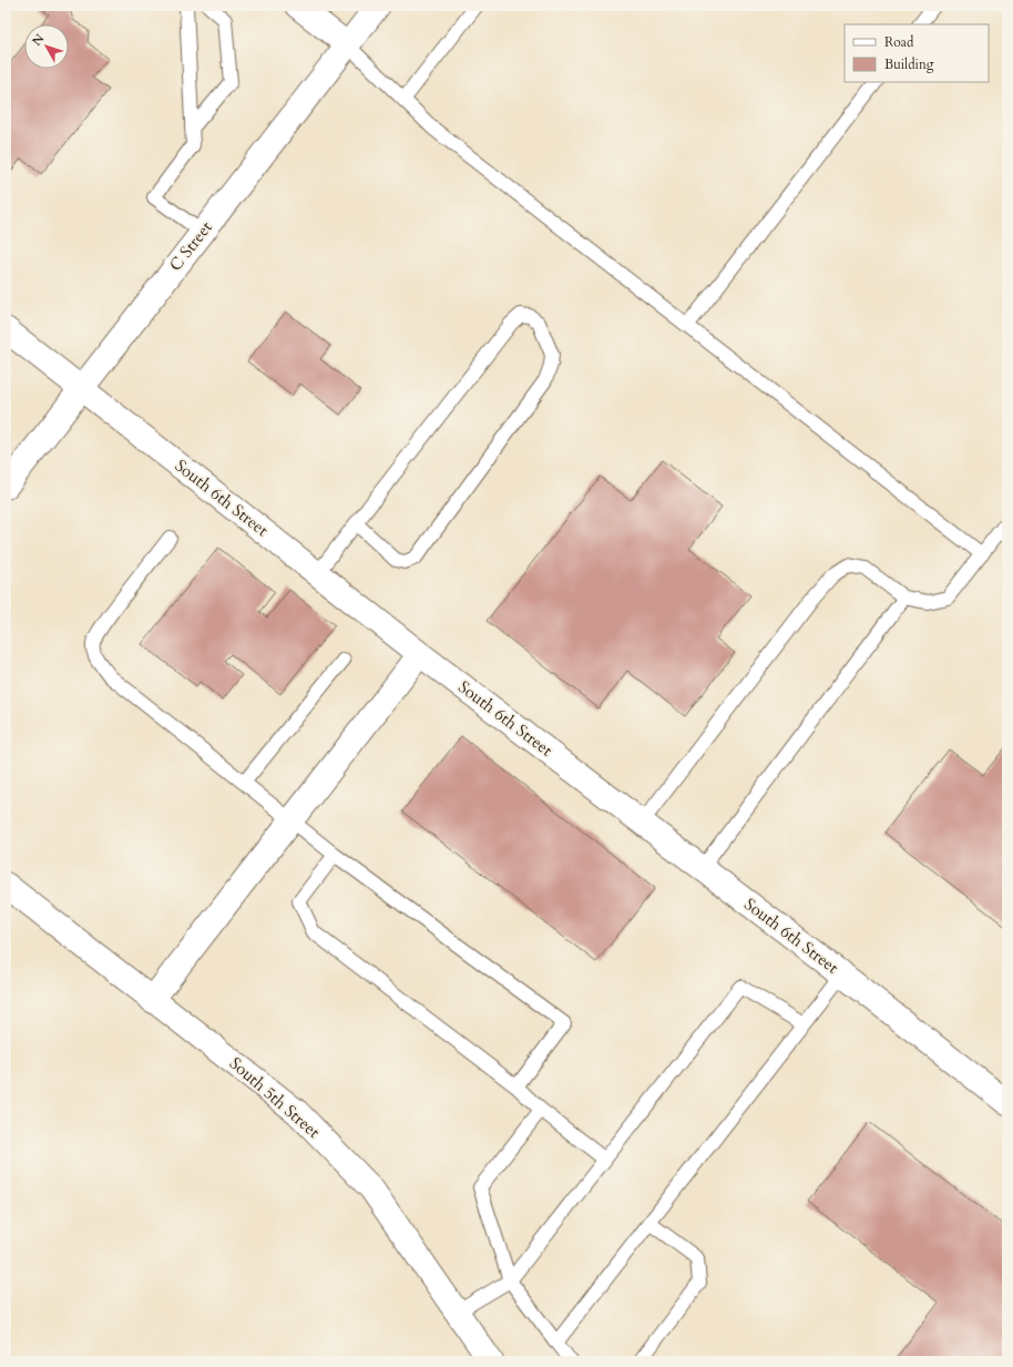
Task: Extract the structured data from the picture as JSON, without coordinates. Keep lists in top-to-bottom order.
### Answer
{
  "streets": {
    "street": ["C Street", "South 6th Street", "South 5th Street"]
  },
  "crossings": [
    ["C Street", "South 6th Street"]
  ],
  "legend": ["Road", "Building"],
  "north": "top left"
}
